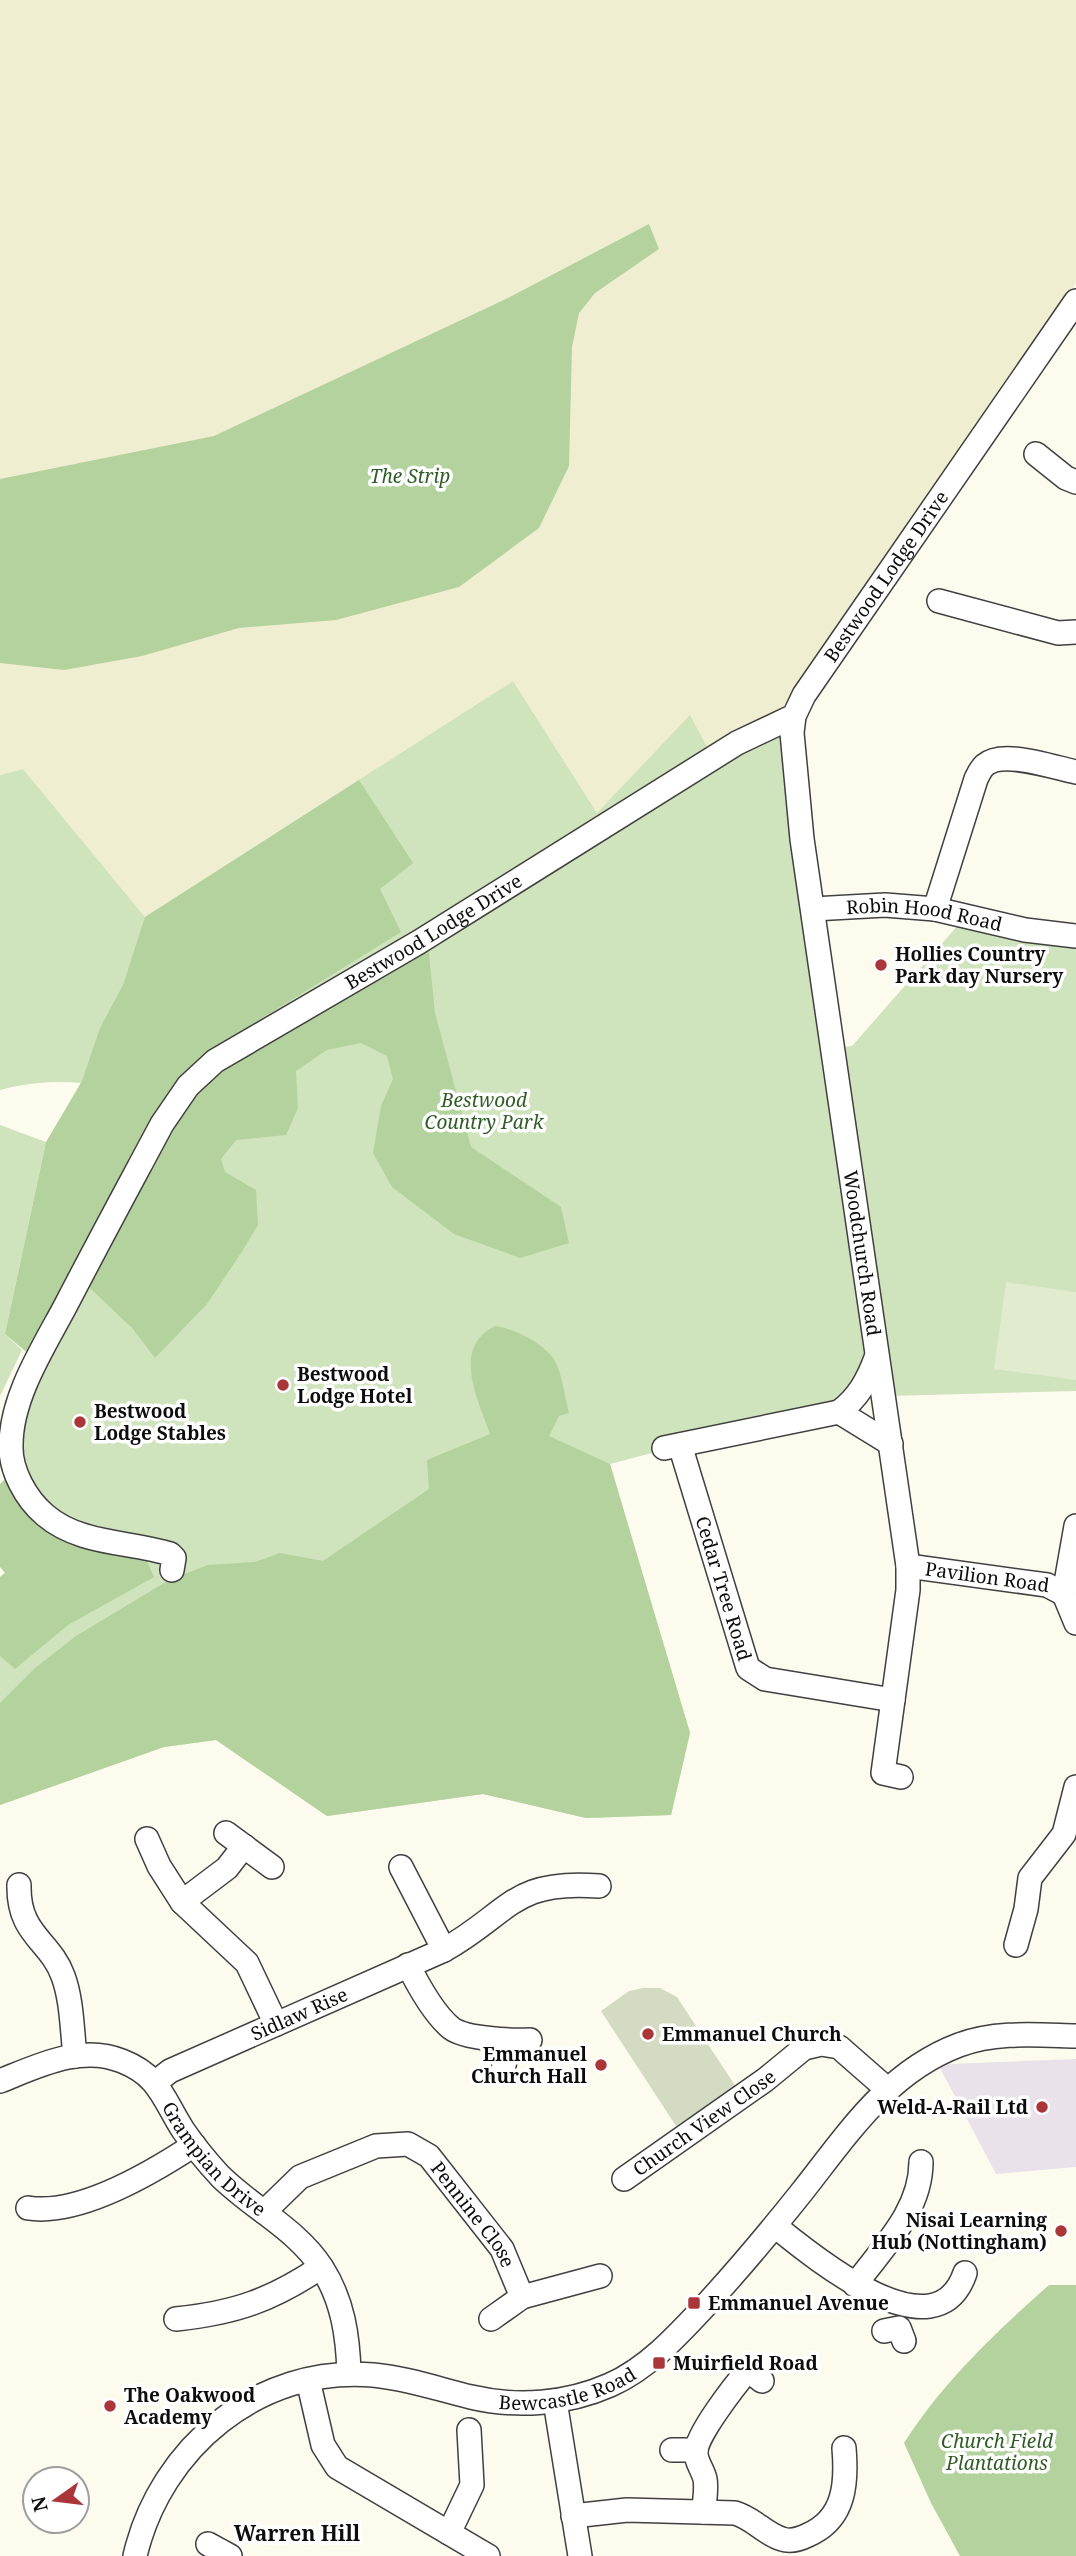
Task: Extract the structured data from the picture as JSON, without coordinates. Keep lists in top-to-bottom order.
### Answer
{
  "streets": {
    "street": [
      "Bestwood Lodge Drive",
      "Robin Hood Road",
      "Woodchurch Road",
      "Pavilion Road",
      "Cedar Tree Road",
      "Sidlaw Rise",
      "Church View Close",
      "Grampian Drive",
      "Pennine Close",
      "Bewcastle Road"
    ]
  },
  "crossings": [
    ["Bestwood Lodge Drive", "Woodchurch Road"],
    ["Robin Hood Road", "Woodchurch Road"],
    ["Woodchurch Road", "Pavilion Road"],
    ["Woodchurch Road", "Cedar Tree Road"],
    ["Sidlaw Rise", "Grampian Drive"],
    ["Church View Close", "Bewcastle Road"],
    ["Grampian Drive", "Pennine Close"],
    ["Grampian Drive", "Bewcastle Road"]
  ],
  "districts": ["Warren Hill"],
  "parks": ["The Strip", "Bestwood Country Park", "Church Field Plantations"],
  "places": {
    "other": [
      "Hollies Country Park day Nursery",
      "Bestwood Lodge Hotel",
      "Bestwood Lodge Stables",
      "Emmanuel Church",
      "Emmanuel Church Hall",
      "Weld-A-Rail Ltd",
      "Nisai Learning Hub (Nottingham)",
      "The Oakwood Academy"
    ],
    "transit": ["Emmanuel Avenue", "Muirfield Road"]
  },
  "north": "left"
}
